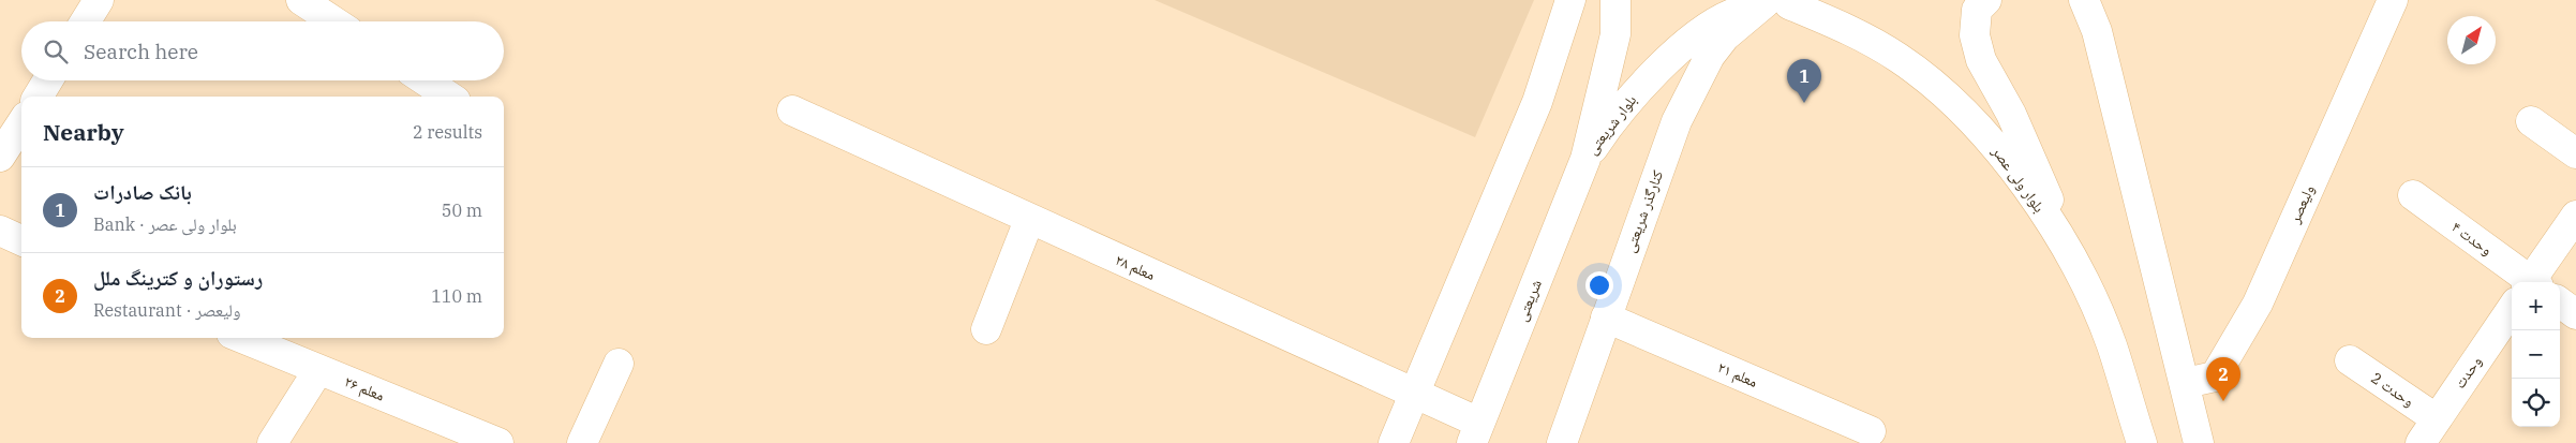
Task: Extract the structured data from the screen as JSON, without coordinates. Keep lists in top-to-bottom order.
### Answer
{
  "streets": {
    "main road": [
      "بلوار شریعتی",
      "بلوار ولی عصر",
      "ولیعصر",
      "کنارگذر شریعتی",
      "وحدت ۴",
      "معلم ۲۸",
      "شریعتی",
      "وحدت",
      "معلم ۲۱",
      "معلم ۲۶",
      "وحدت 2"
    ]
  },
  "crossings": [
    ["بلوار شریعتی", "بلوار ولی عصر"],
    ["بلوار شریعتی", "کنارگذر شریعتی"],
    ["بلوار شریعتی", "شریعتی"],
    ["بلوار ولی عصر", "کنارگذر شریعتی"],
    ["کنارگذر شریعتی", "معلم ۲۱"],
    ["معلم ۲۸", "شریعتی"],
    ["وحدت", "وحدت 2"]
  ],
  "north": "top right",
  "page": {
    "search": "Search here",
    "pins": ["1", "2"],
    "heading": ["Nearby", "2 results"],
    "list": [
      {
        "mark": "1",
        "name": "بانک صادرات",
        "note": "Bank · بلوار ولی عصر",
        "value": "50 m"
      },
      {
        "mark": "2",
        "name": "رستوران و کترینگ ملل",
        "note": "Restaurant · ولیعصر",
        "value": "110 m"
      }
    ],
    "map_buttons": ["+", "−"]
  }
}
